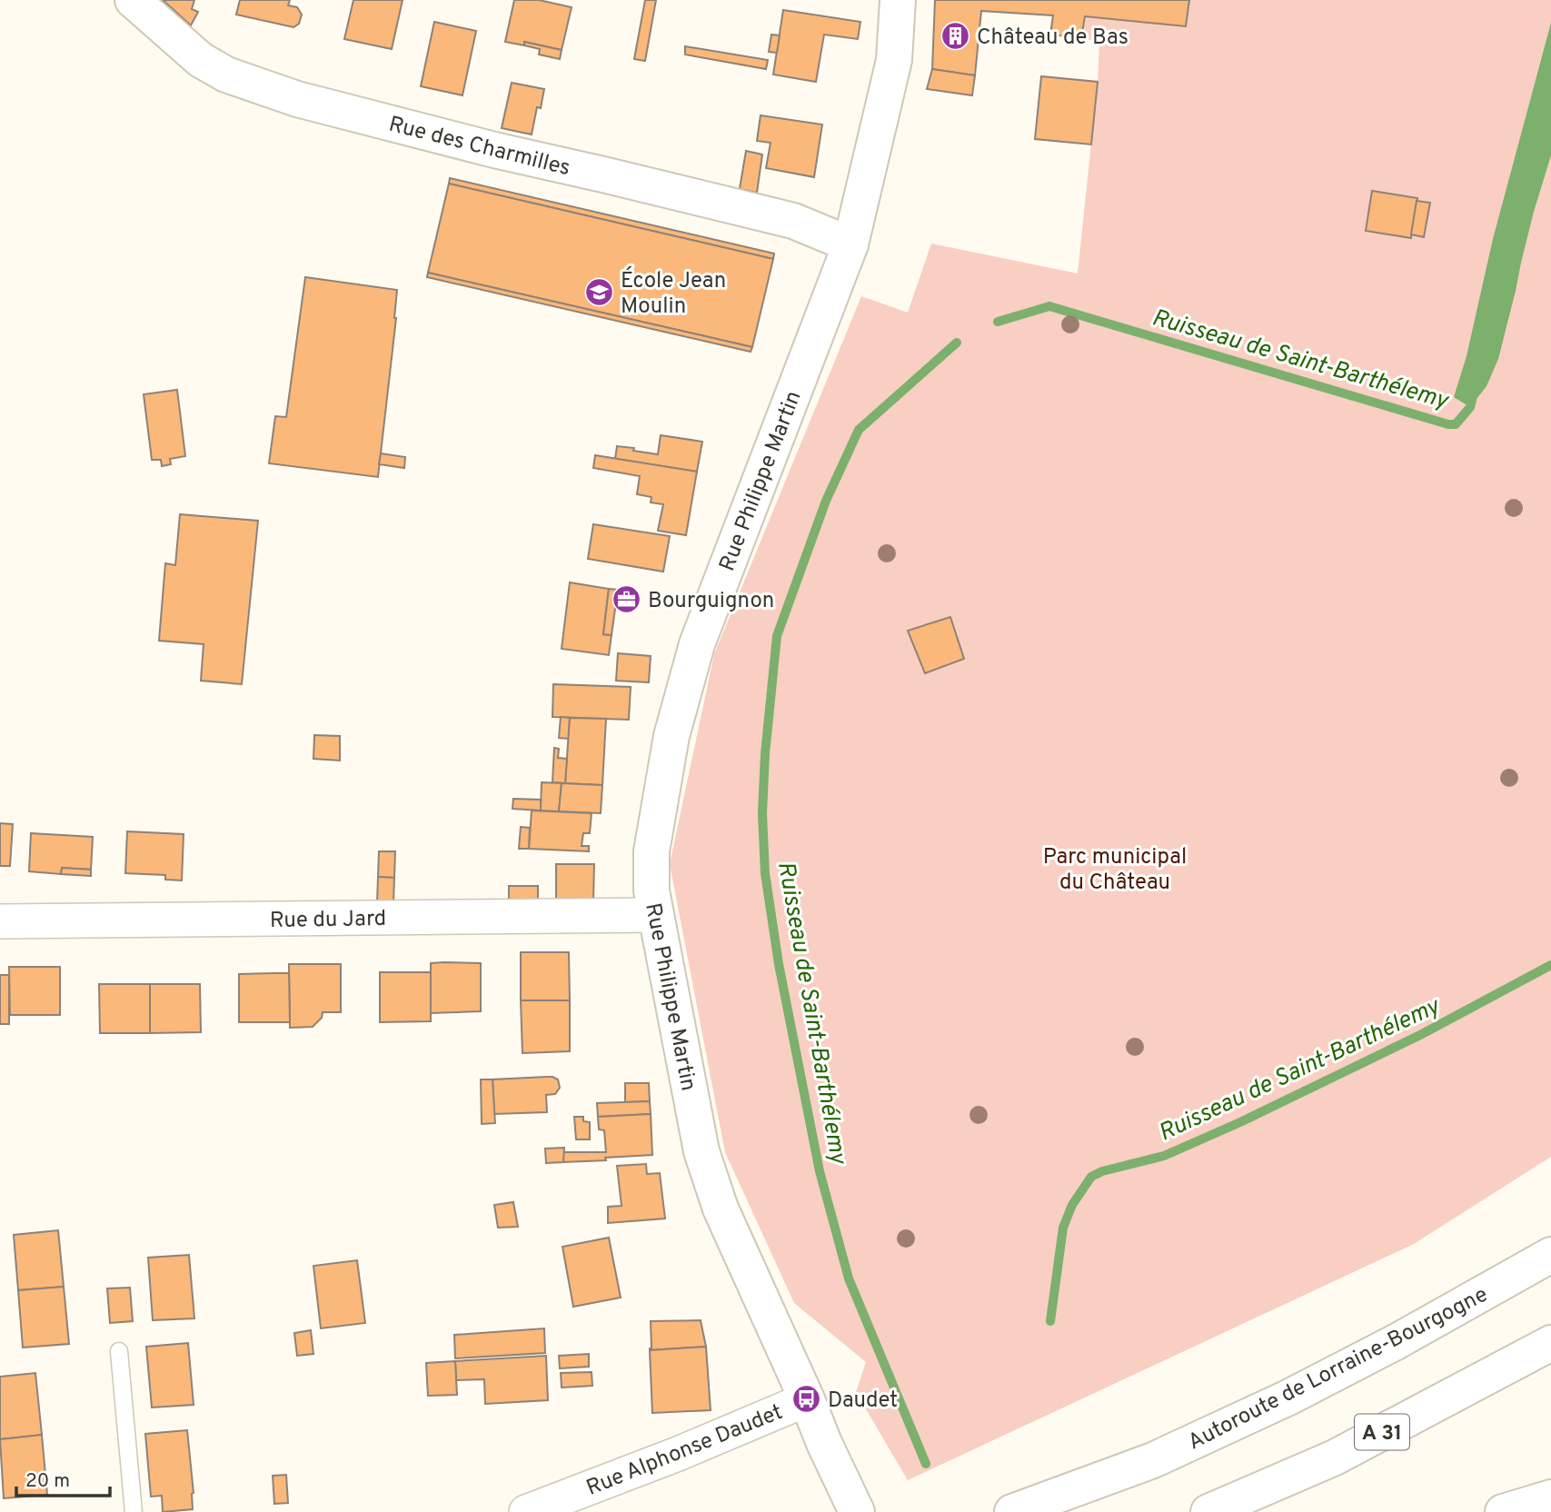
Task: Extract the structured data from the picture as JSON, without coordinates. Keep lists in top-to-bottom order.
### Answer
{
  "streets": {
    "main road": [
      "Rue des Charmilles",
      "Rue Philippe Martin",
      "Autoroute de Lorraine-Bourgogne",
      "A 31"
    ],
    "street": ["Rue du Jard", "Rue Alphonse Daudet"]
  },
  "crossings": [
    ["Rue des Charmilles", "Rue Philippe Martin"],
    ["Rue Philippe Martin", "Rue du Jard"],
    ["Rue Philippe Martin", "Rue Alphonse Daudet"]
  ],
  "water": ["Ruisseau de Saint-Barthélemy"],
  "parks": ["Parc municipal du Château"],
  "places": {
    "building": ["Château de Bas"],
    "school or university": ["École Jean Moulin"],
    "office": ["Bourguignon"],
    "bus stop": ["Daudet"]
  },
  "scale_bar": "20 m"
}
